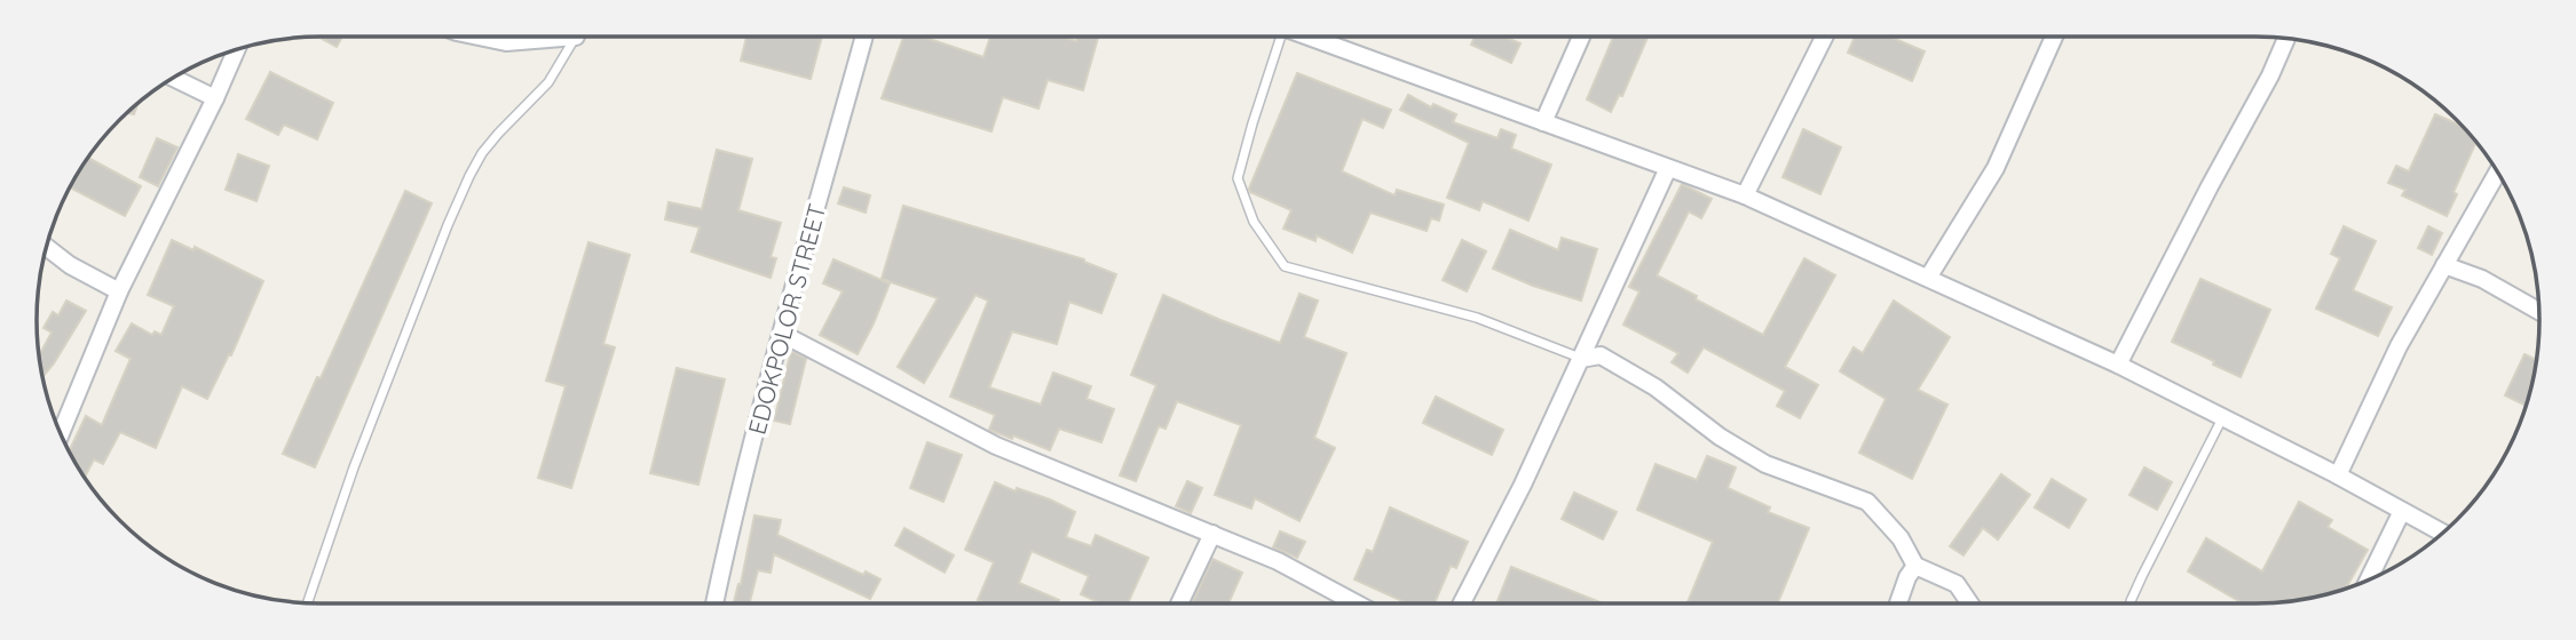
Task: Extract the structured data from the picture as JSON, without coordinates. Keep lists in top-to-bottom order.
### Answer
{
  "streets": {
    "street": ["EDOKPOLOR STREET"]
  }
}
